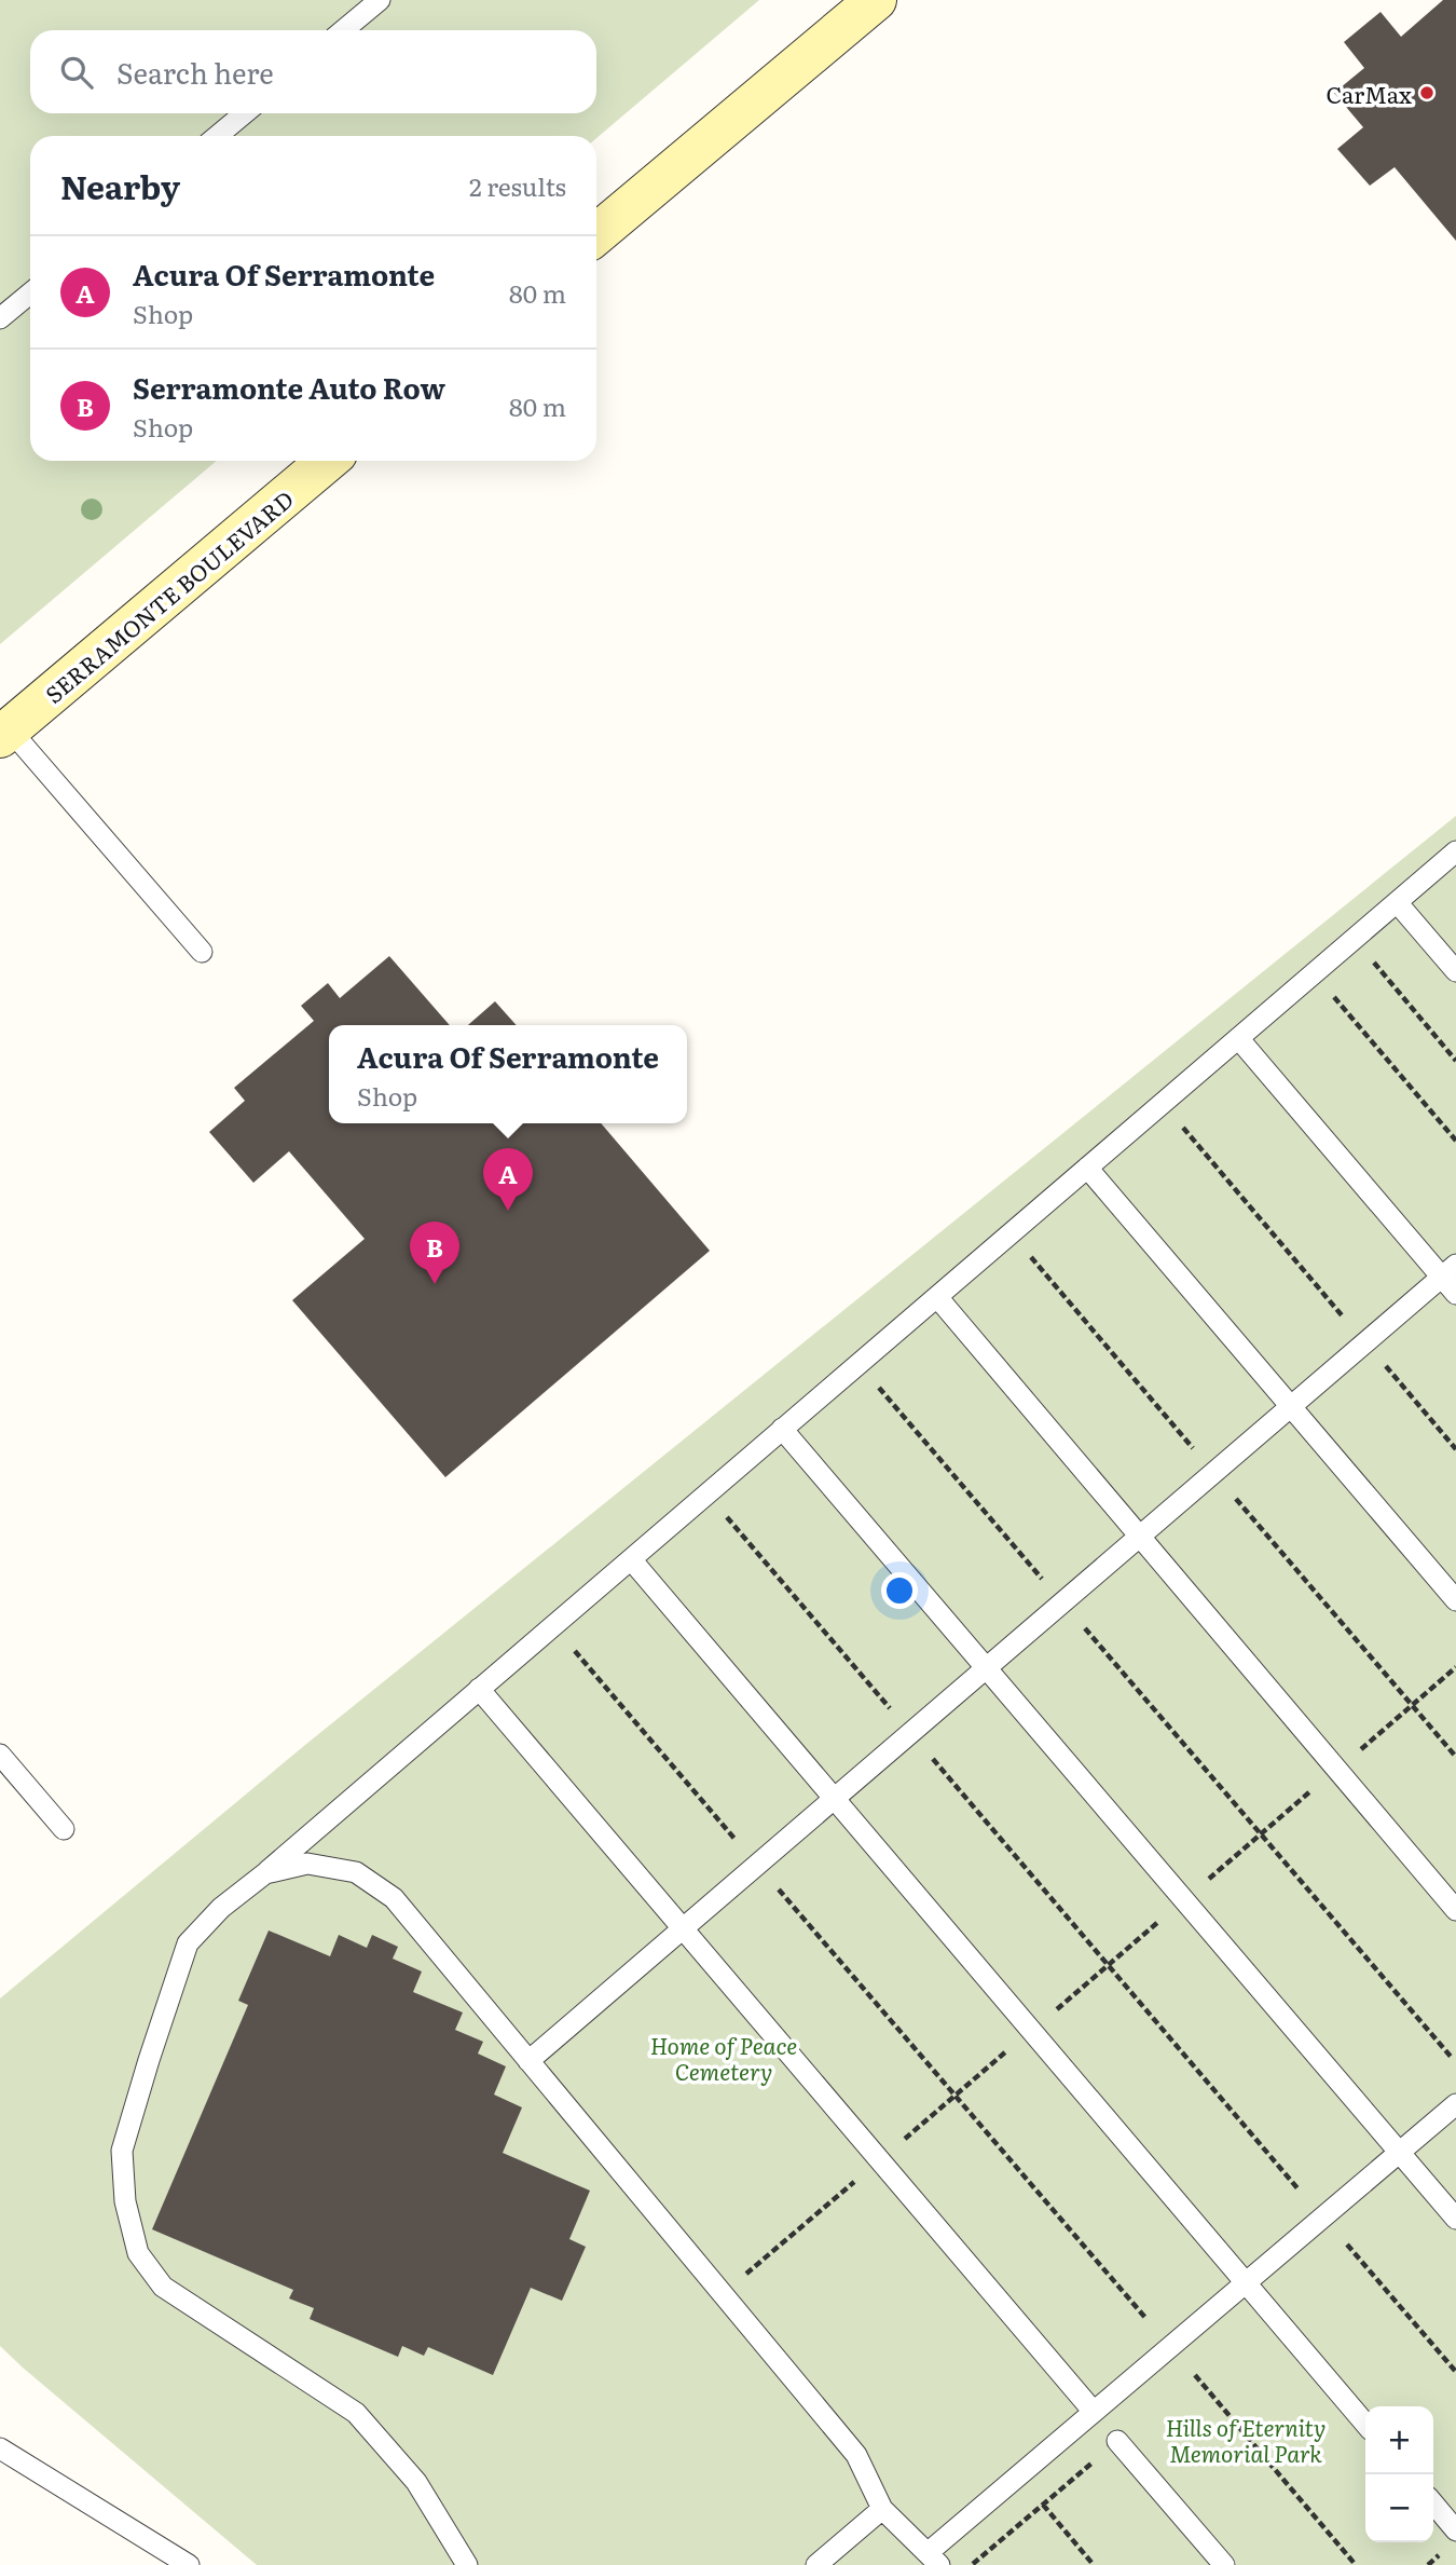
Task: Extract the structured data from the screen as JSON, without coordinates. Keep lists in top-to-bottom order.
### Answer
{
  "streets": {
    "main road": ["SERRAMONTE BOULEVARD"]
  },
  "parks": ["Home of Peace Cemetery", "Hills of Eternity Memorial Park"],
  "places": ["CarMax"],
  "page": {
    "search": "Search here",
    "heading": ["Nearby", "2 results"],
    "list": [
      {
        "mark": "A",
        "name": "Acura Of Serramonte",
        "note": "Shop",
        "value": "80 m"
      },
      {
        "mark": "B",
        "name": "Serramonte Auto Row",
        "note": "Shop",
        "value": "80 m"
      }
    ],
    "popup": ["Acura Of Serramonte", "Shop"],
    "pins": ["A", "B"],
    "map_buttons": ["+", "−"]
  }
}
